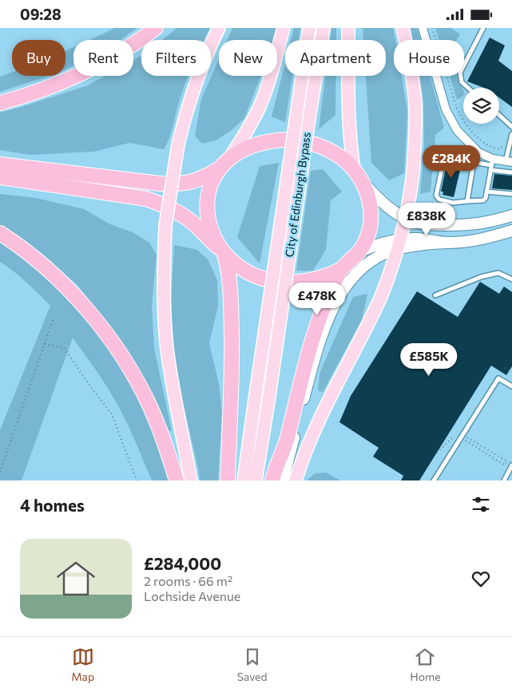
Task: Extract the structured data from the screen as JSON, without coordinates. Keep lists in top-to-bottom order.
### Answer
{
  "streets": {
    "main road": ["City of Edinburgh Bypass"]
  },
  "page": {
    "status": "09:28",
    "chip": [
      "Buy",
      "Rent",
      "Filters",
      "New",
      "Apartment",
      "House"
    ],
    "price": [
      "£284K",
      "£838K",
      "£478K",
      "£585K"
    ],
    "heading": "4 homes",
    "list": [
      {
        "name": "£284,000",
        "note": "2 rooms · 66 m² · Lochside Avenue"
      }
    ],
    "tabs": ["Map", "Saved", "Home"]
  }
}
